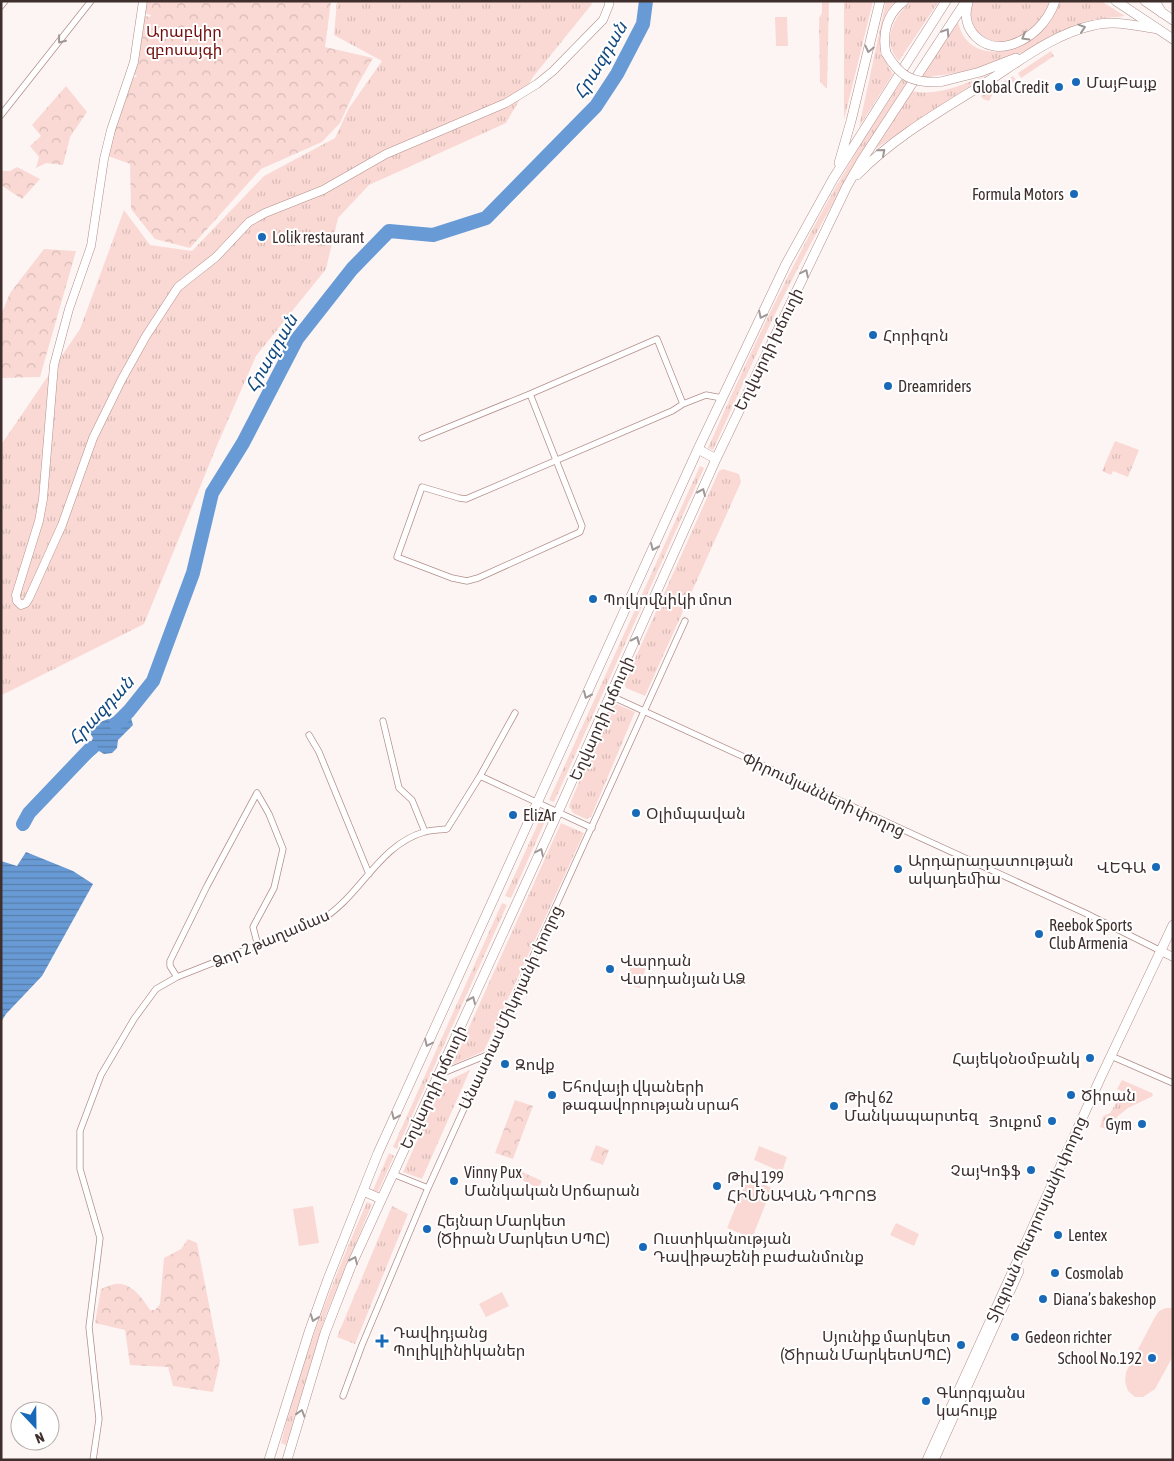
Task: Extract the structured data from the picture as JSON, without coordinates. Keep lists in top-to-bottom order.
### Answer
{
  "streets": {
    "main road": ["Եղվարդի խճուղի", "Տիգրան Պետրոսյանի փողոց"],
    "street": ["Փիրումյանների փողոց", "Ձոր 2 թաղամաս", "Անաստաս Միկոյանի փողոց"]
  },
  "crossings": [
    ["Եղվարդի խճուղի", "Փիրումյանների փողոց"],
    ["Փիրումյանների փողոց", "Անաստաս Միկոյանի փողոց"],
    ["Փիրումյանների փողոց", "Տիգրան Պետրոսյանի փողոց"]
  ],
  "water": ["Հրազդան"],
  "parks": ["Արաբկիր զբոսայգի"],
  "places": {
    "other": [
      "ՄայԲայք",
      "Global Credit",
      "Formula Motors",
      "Lolik restaurant",
      "Հորիզոն",
      "Dreamriders",
      "Պոլկովնիկի մոտ",
      "Օլիմպավան",
      "ElizAr",
      "ՎԵԳԱ",
      "Արդարադատության ակադեմիա",
      "Reebok Sports Club Armenia",
      "Վարդան Վարդանյան ԱՁ",
      "Հայեկօնօմբանկ",
      "Զովք",
      "Եհովայի վկաների թագավորության սրահ",
      "Ծիրան",
      "Թիվ 62 Մանկապարտեզ",
      "Յուքոմ",
      "Gym",
      "ՉայԿոֆֆ",
      "Vinny Pux Մանկական Սրճարան",
      "Թիվ 199 ՀԻՄՆԱԿԱՆ ԴՊՐՈՑ",
      "Հեյնար Մարկետ (Ծիրան Մարկետ ՍՊԸ)",
      "Lentex",
      "Ուստիկանության Դավիթաշենի բաժանմունք",
      "Cosmolab",
      "Diana’s bakeshop",
      "Gedeon richter",
      "Սյունիք մարկետ (Ծիրան ՄարկետՍՊԸ)",
      "School No.192",
      "Գևորգյանս կահույք"
    ],
    "health": ["Դավիդյանց Պոլիկլինիկաներ"]
  },
  "north": "bottom"
}
